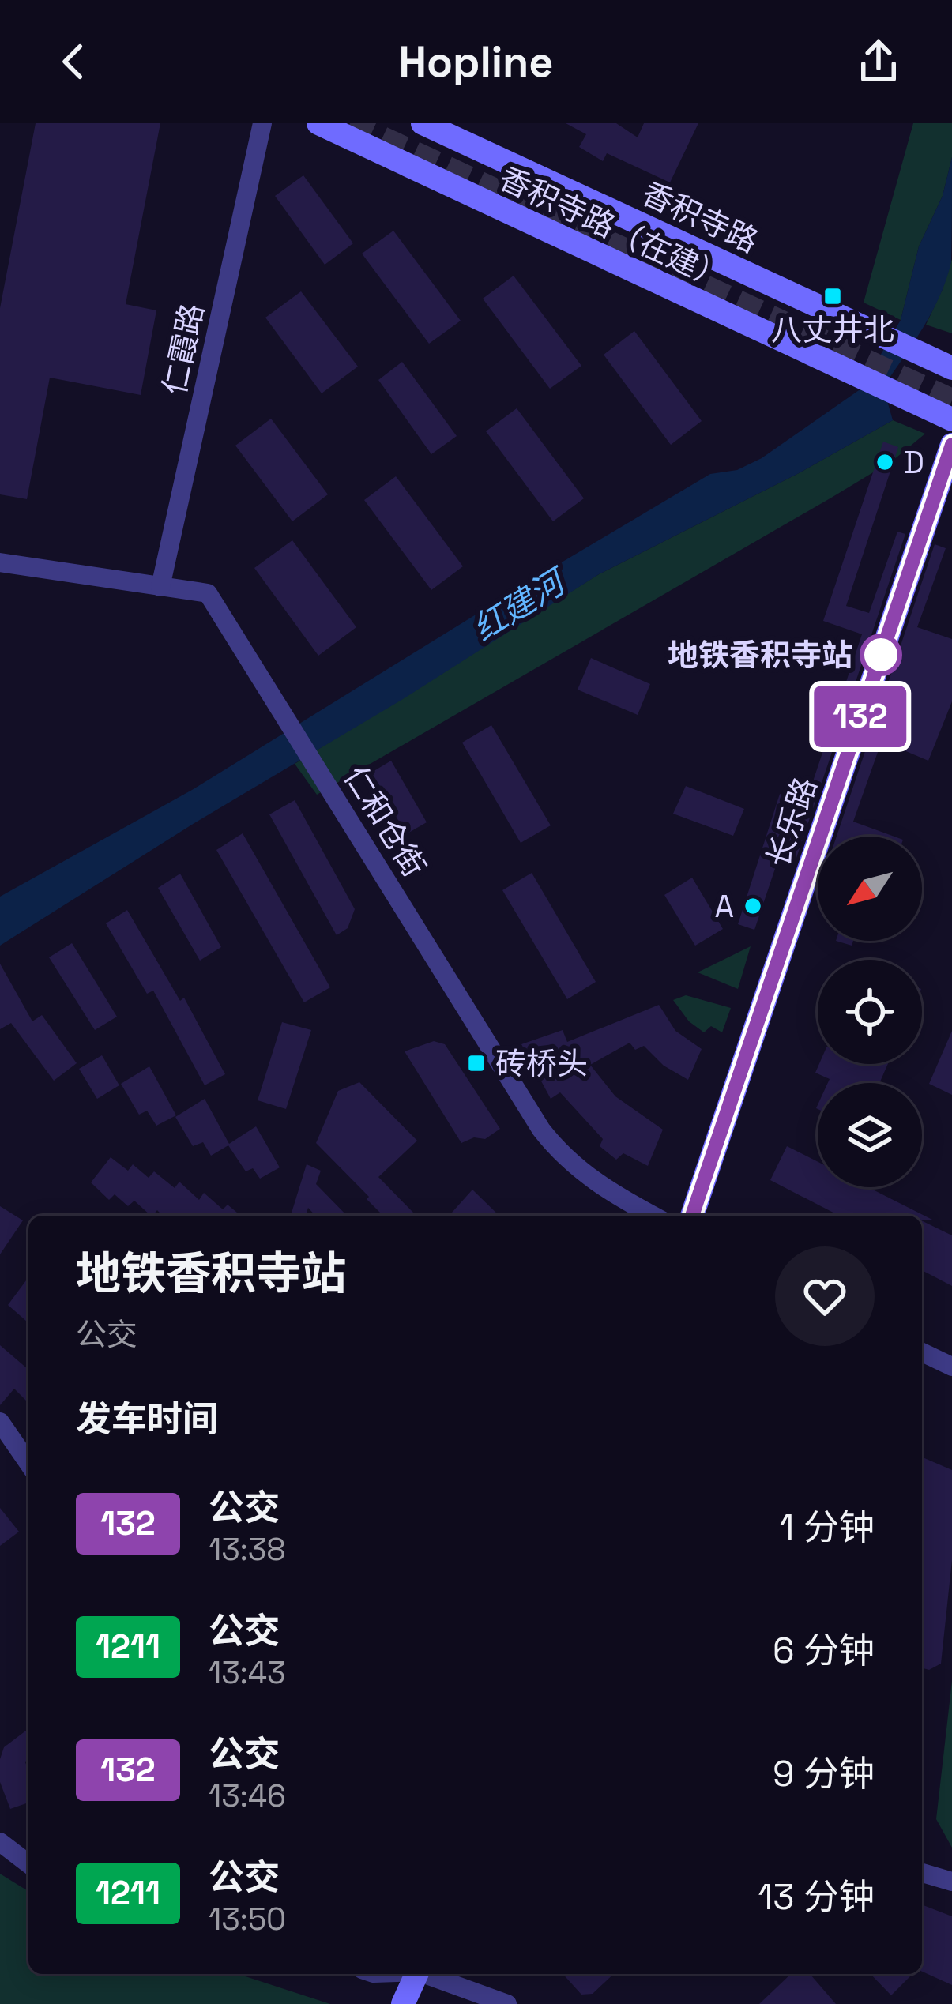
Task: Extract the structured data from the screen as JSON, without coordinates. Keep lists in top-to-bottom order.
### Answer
{
  "streets": {
    "street": [
      "香积寺路",
      "香积寺路（在建）",
      "仁霞路",
      "仁和仓街",
      "长乐路"
    ]
  },
  "crossings": [
    ["仁霞路", "仁和仓街"]
  ],
  "water": ["红建河"],
  "places": {
    "transit": ["八丈井北", "砖桥头"],
    "other": ["D", "地铁香积寺站", "A"]
  },
  "lines": ["bus line 132"],
  "north": "bottom left",
  "page": {
    "header": "Hopline",
    "on_map": "132",
    "heading": [
      ["地铁香积寺站", "公交"],
      "发车时间"
    ],
    "list": [
      {
        "mark": "132",
        "name": "公交",
        "note": "13:38",
        "value": "1 分钟"
      },
      {
        "mark": "1211",
        "name": "公交",
        "note": "13:43",
        "value": "6 分钟"
      },
      {
        "mark": "132",
        "name": "公交",
        "note": "13:46",
        "value": "9 分钟"
      },
      {
        "mark": "1211",
        "name": "公交",
        "note": "13:50",
        "value": "13 分钟"
      }
    ]
  }
}
